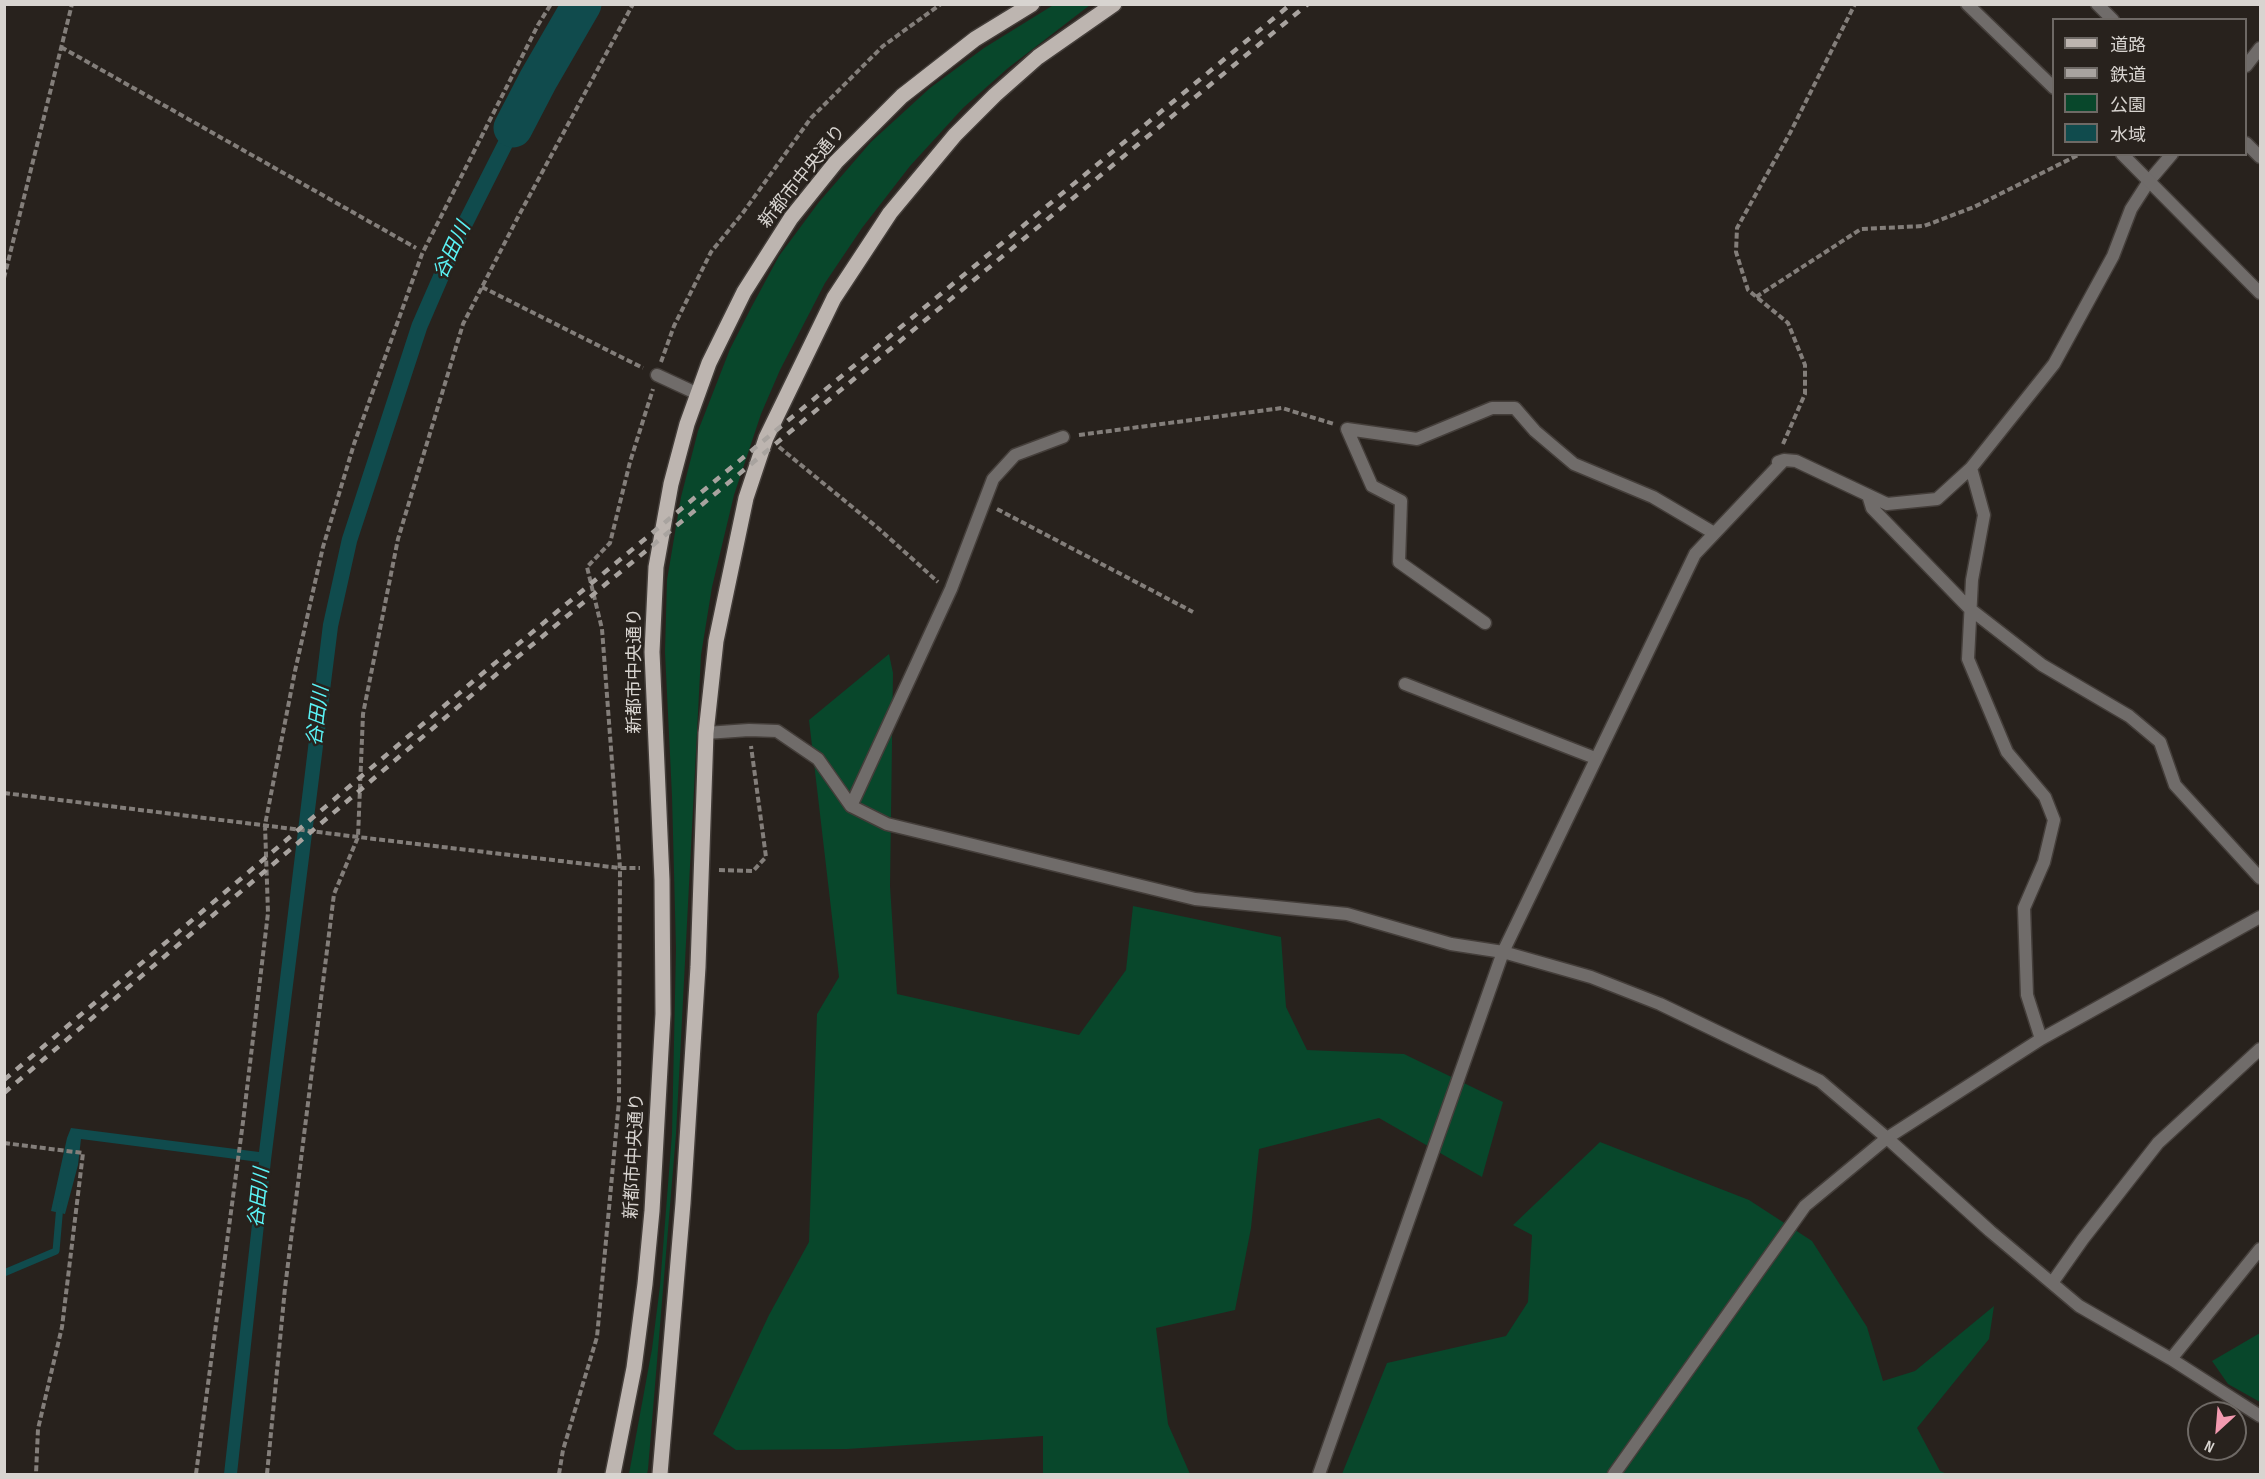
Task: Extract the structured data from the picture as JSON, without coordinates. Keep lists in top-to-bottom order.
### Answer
{
  "streets": {
    "main road": ["新都市中央通り"]
  },
  "water": ["谷田川"],
  "legend": [
    "道路",
    "鉄道",
    "公園",
    "水域"
  ],
  "north": "bottom left"
}
